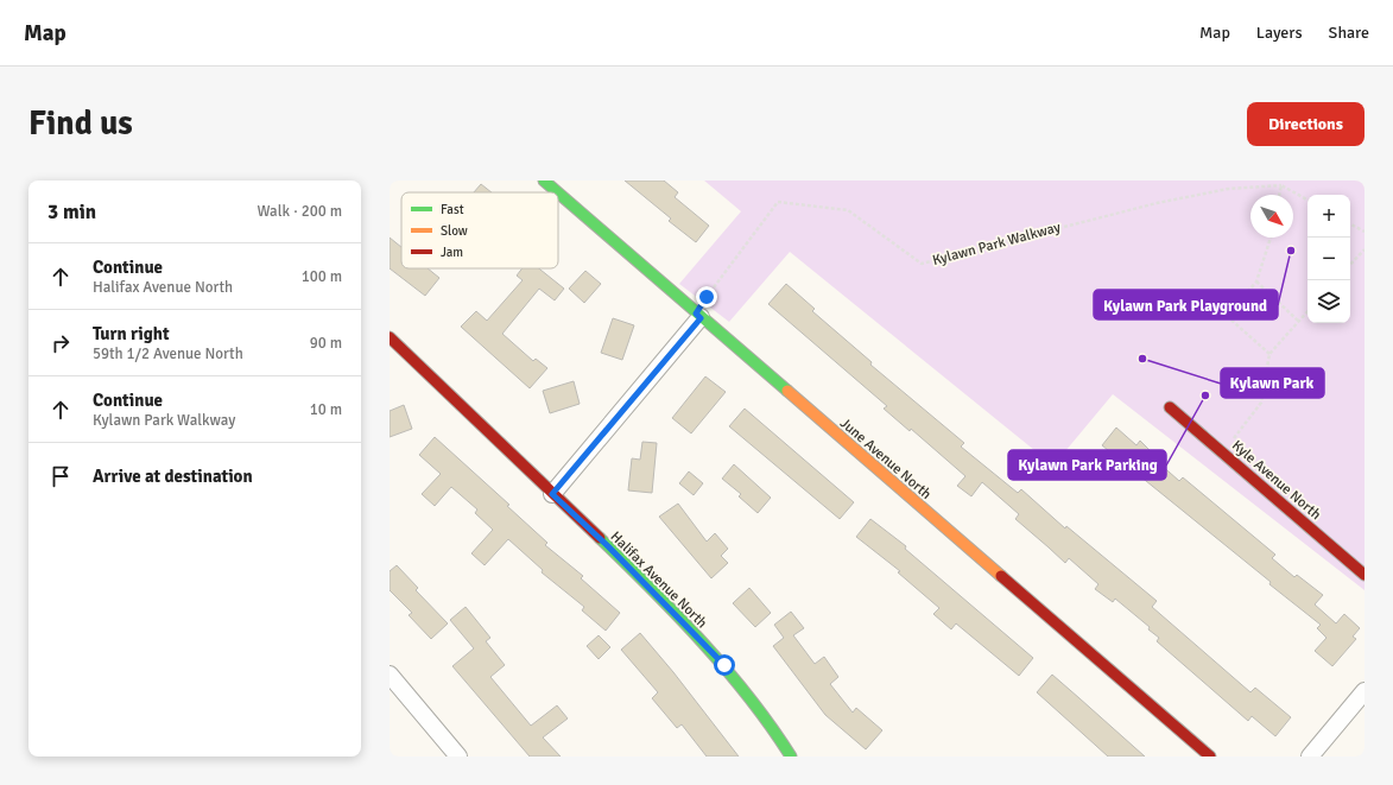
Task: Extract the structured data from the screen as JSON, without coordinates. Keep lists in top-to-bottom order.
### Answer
{
  "streets": {
    "street": ["June Avenue North", "Kyle Avenue North", "Halifax Avenue North"],
    "path": ["Kylawn Park Walkway"]
  },
  "crossings": [
    ["Kylawn Park Walkway", "June Avenue North"]
  ],
  "places": ["Kylawn Park Playground", "Kylawn Park", "Kylawn Park Parking"],
  "legend": ["Fast", "Slow", "Jam"],
  "north": "bottom right",
  "page": {
    "header": "Map",
    "nav": ["Map", "Layers", "Share"],
    "buttons": "Directions",
    "title": "Find us",
    "heading": ["3 min", "Walk · 200 m"],
    "map_buttons": ["+", "−"],
    "list": [
      ["Continue", "Halifax Avenue North", "100 m"],
      ["Turn right", "59th 1/2 Avenue North", "90 m"],
      ["Continue", "Kylawn Park Walkway", "10 m"],
      "Arrive at destination"
    ]
  }
}
